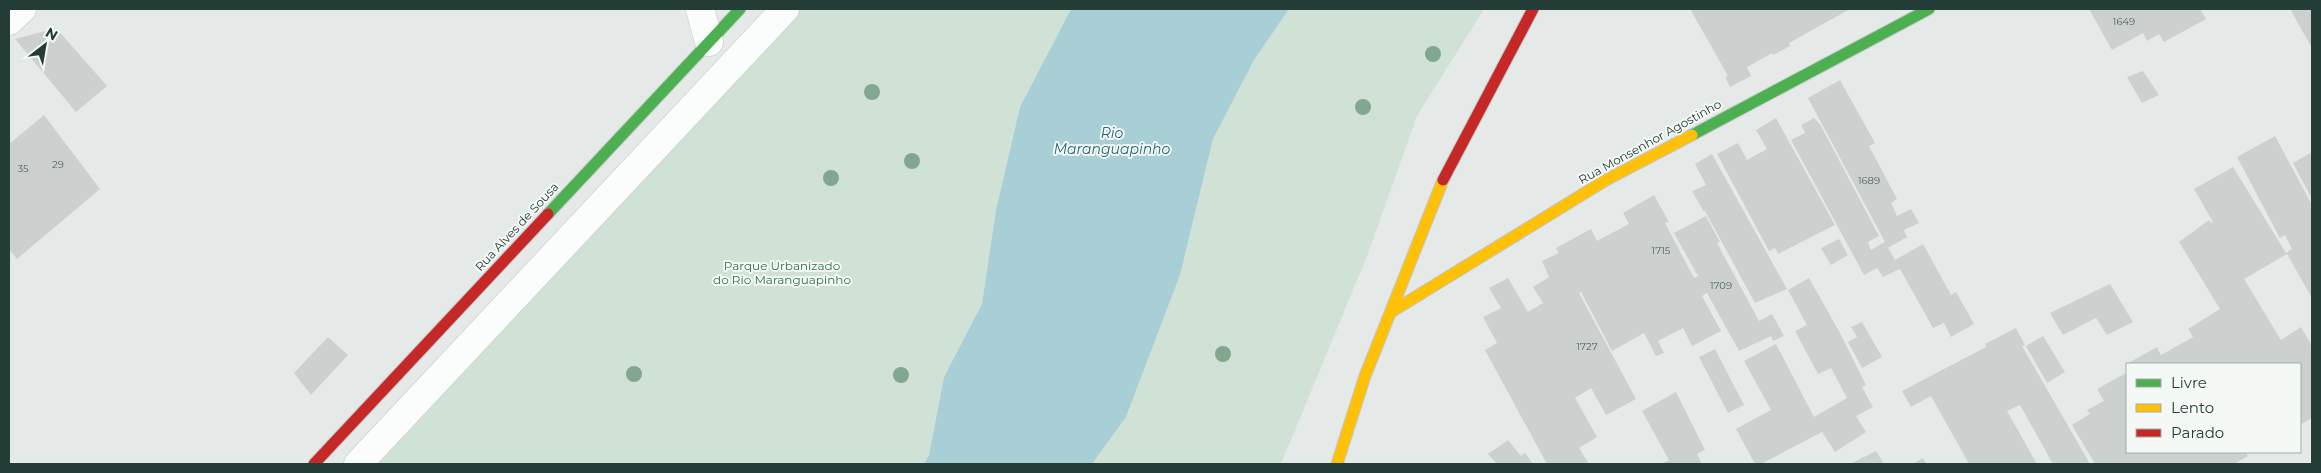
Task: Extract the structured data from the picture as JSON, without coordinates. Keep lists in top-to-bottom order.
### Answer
{
  "streets": {
    "street": ["Rua Monsenhor Agostinho", "Rua Alves de Sousa"]
  },
  "water": ["Rio Maranguapinho"],
  "parks": ["Parque Urbanizado do Rio Maranguapinho"],
  "house_numbers": [
    "1649",
    "29",
    "35",
    "1689",
    "1715",
    "1709",
    "1727"
  ],
  "legend": ["Livre", "Lento", "Parado"],
  "north": "top right"
}
